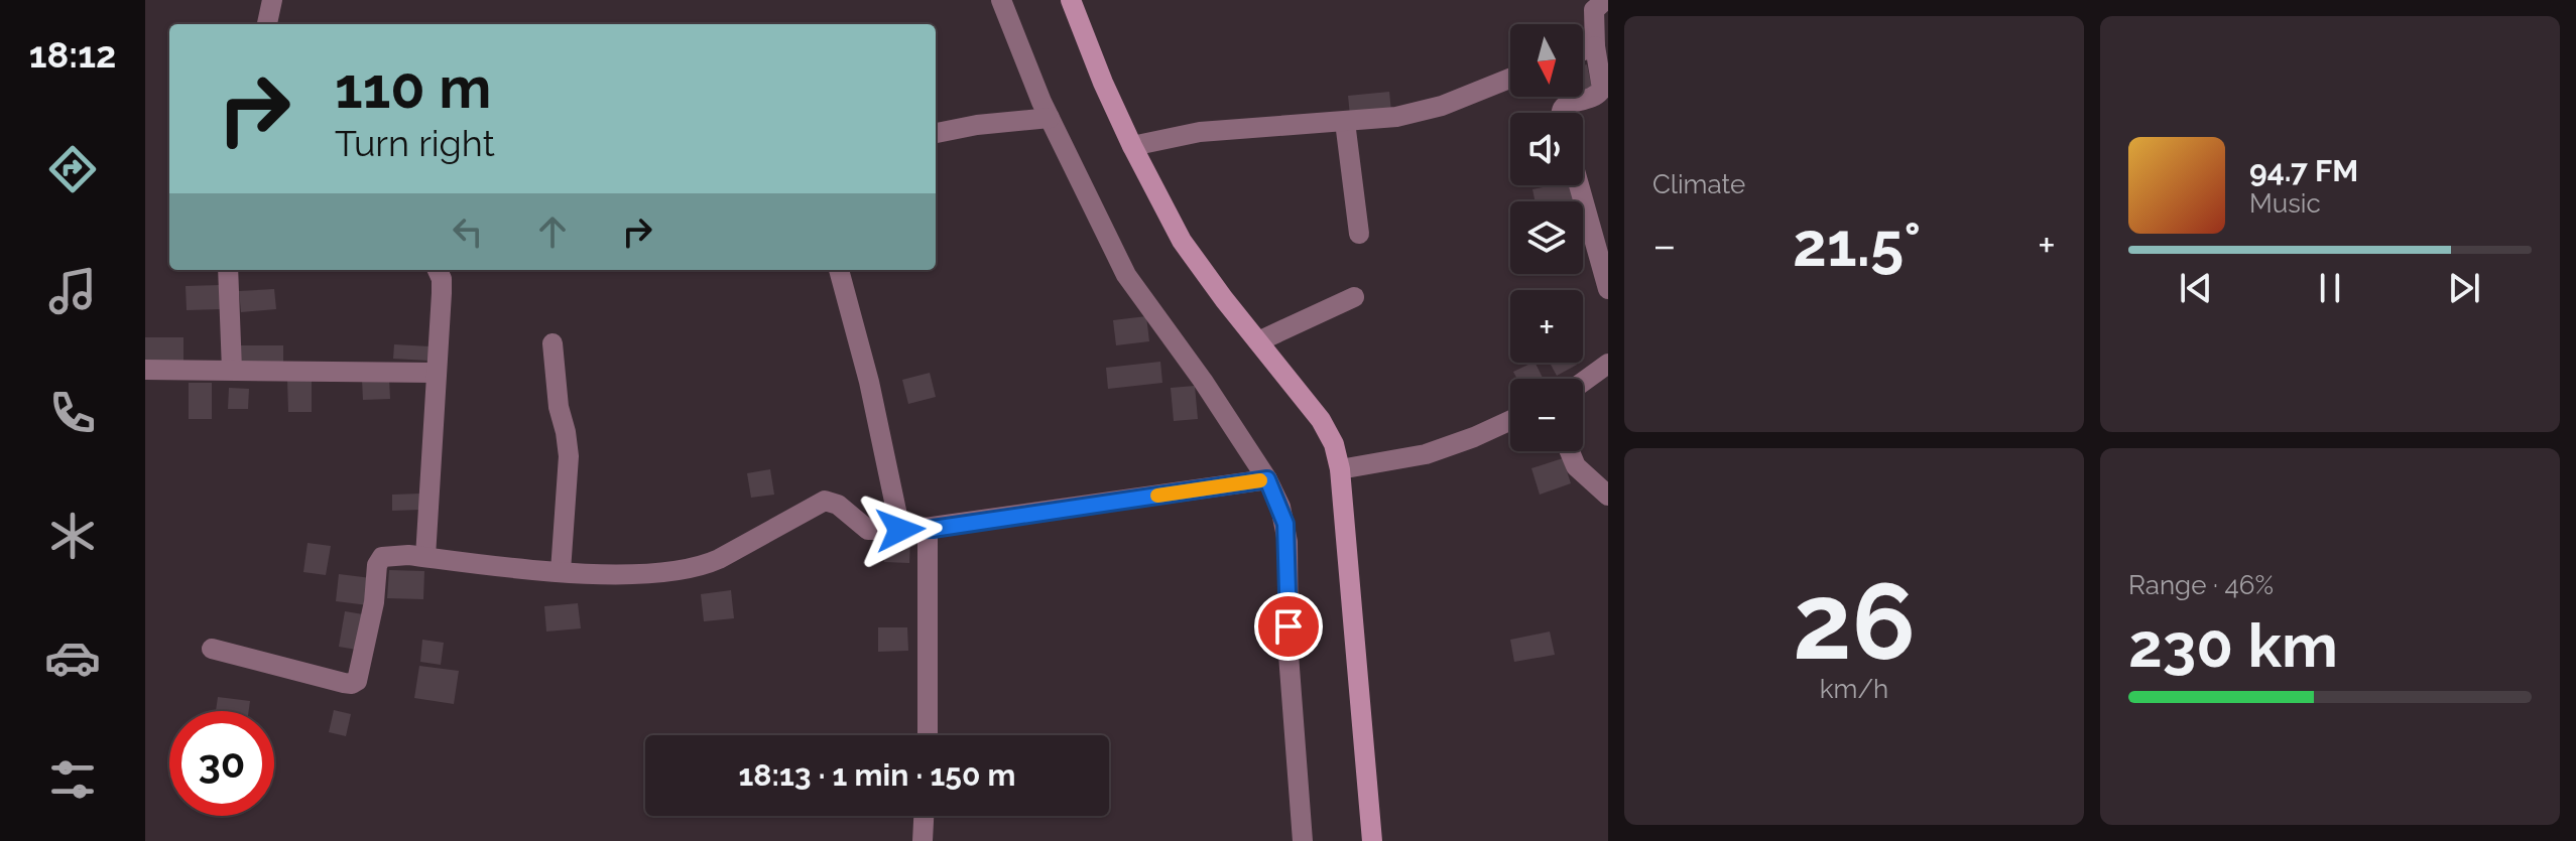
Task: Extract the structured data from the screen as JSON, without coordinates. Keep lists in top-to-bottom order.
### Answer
{
  "north": "bottom",
  "page": {
    "tabs": "18:12",
    "tile": [
      "Climate",
      ["26", "km/h"],
      ["Range · 46%", "230 km"]
    ],
    "map_buttons": ["+", "−"],
    "turn": ["110 m", "Turn right"],
    "song": ["94.7 FM", "Music"],
    "heat": ["−", "21.5°", "+"],
    "limit": "30",
    "trip": "18:13 · 1 min · 150 m"
  }
}
